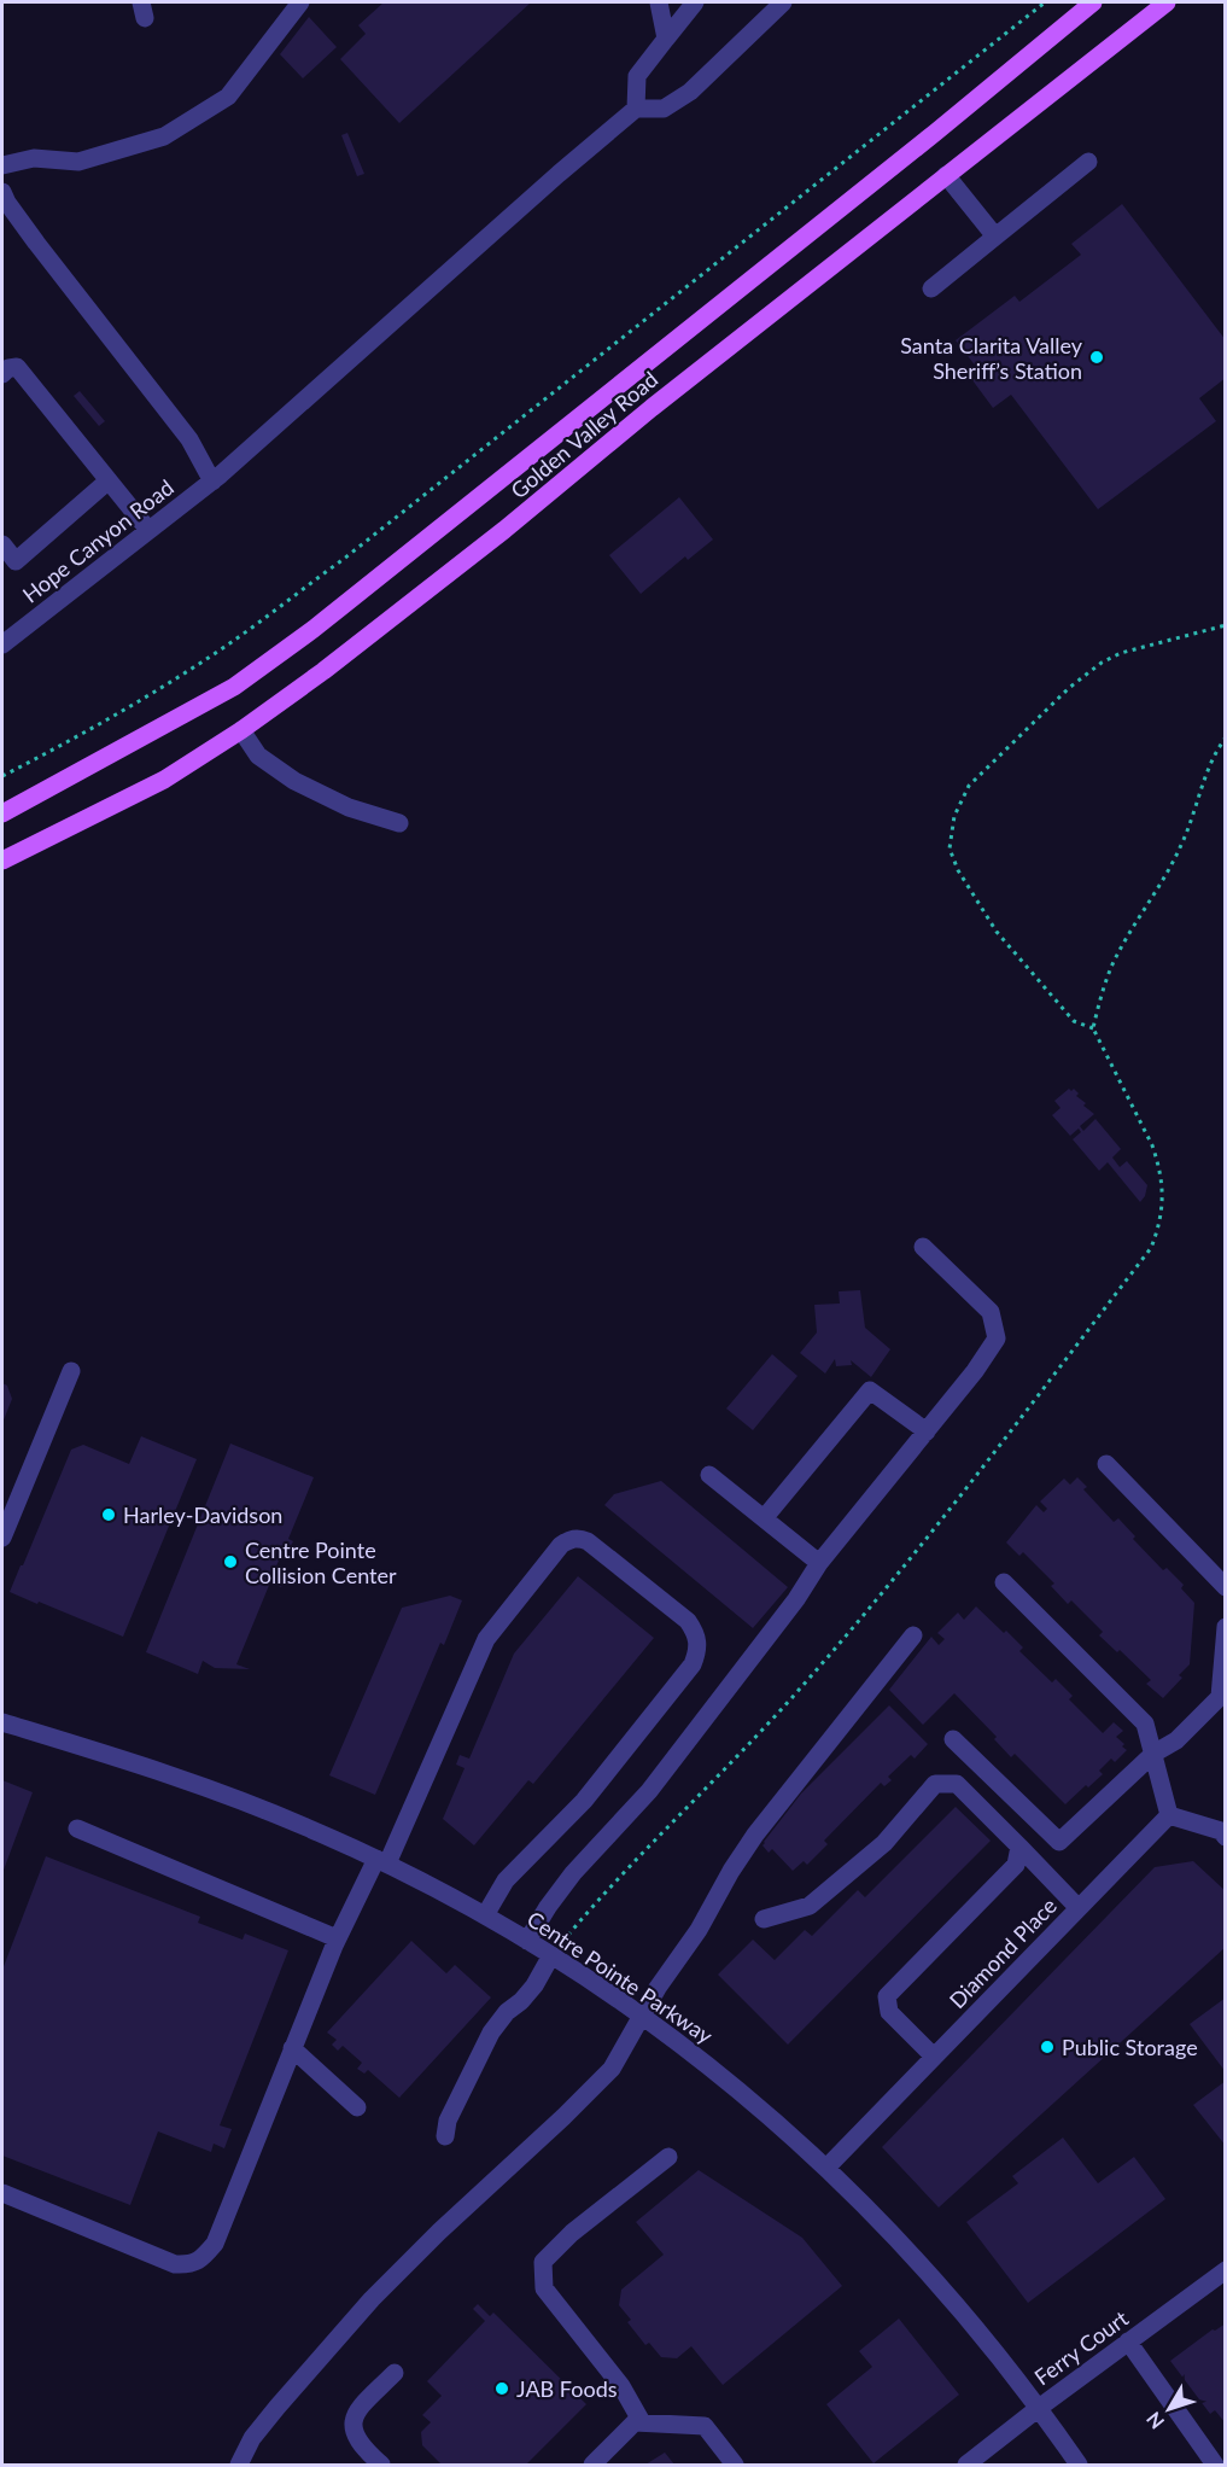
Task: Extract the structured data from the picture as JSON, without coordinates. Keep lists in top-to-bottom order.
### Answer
{
  "streets": {
    "main road": ["Golden Valley Road"],
    "street": [
      "Hope Canyon Road",
      "Diamond Place",
      "Centre Pointe Parkway",
      "Ferry Court"
    ]
  },
  "crossings": [
    ["Diamond Place", "Centre Pointe Parkway"],
    ["Centre Pointe Parkway", "Ferry Court"]
  ],
  "places": [
    "Santa Clarita Valley Sheriff’s Station",
    "Harley-Davidson",
    "Centre Pointe Collision Center",
    "Public Storage",
    "JAB Foods"
  ],
  "north": "bottom left"
}
